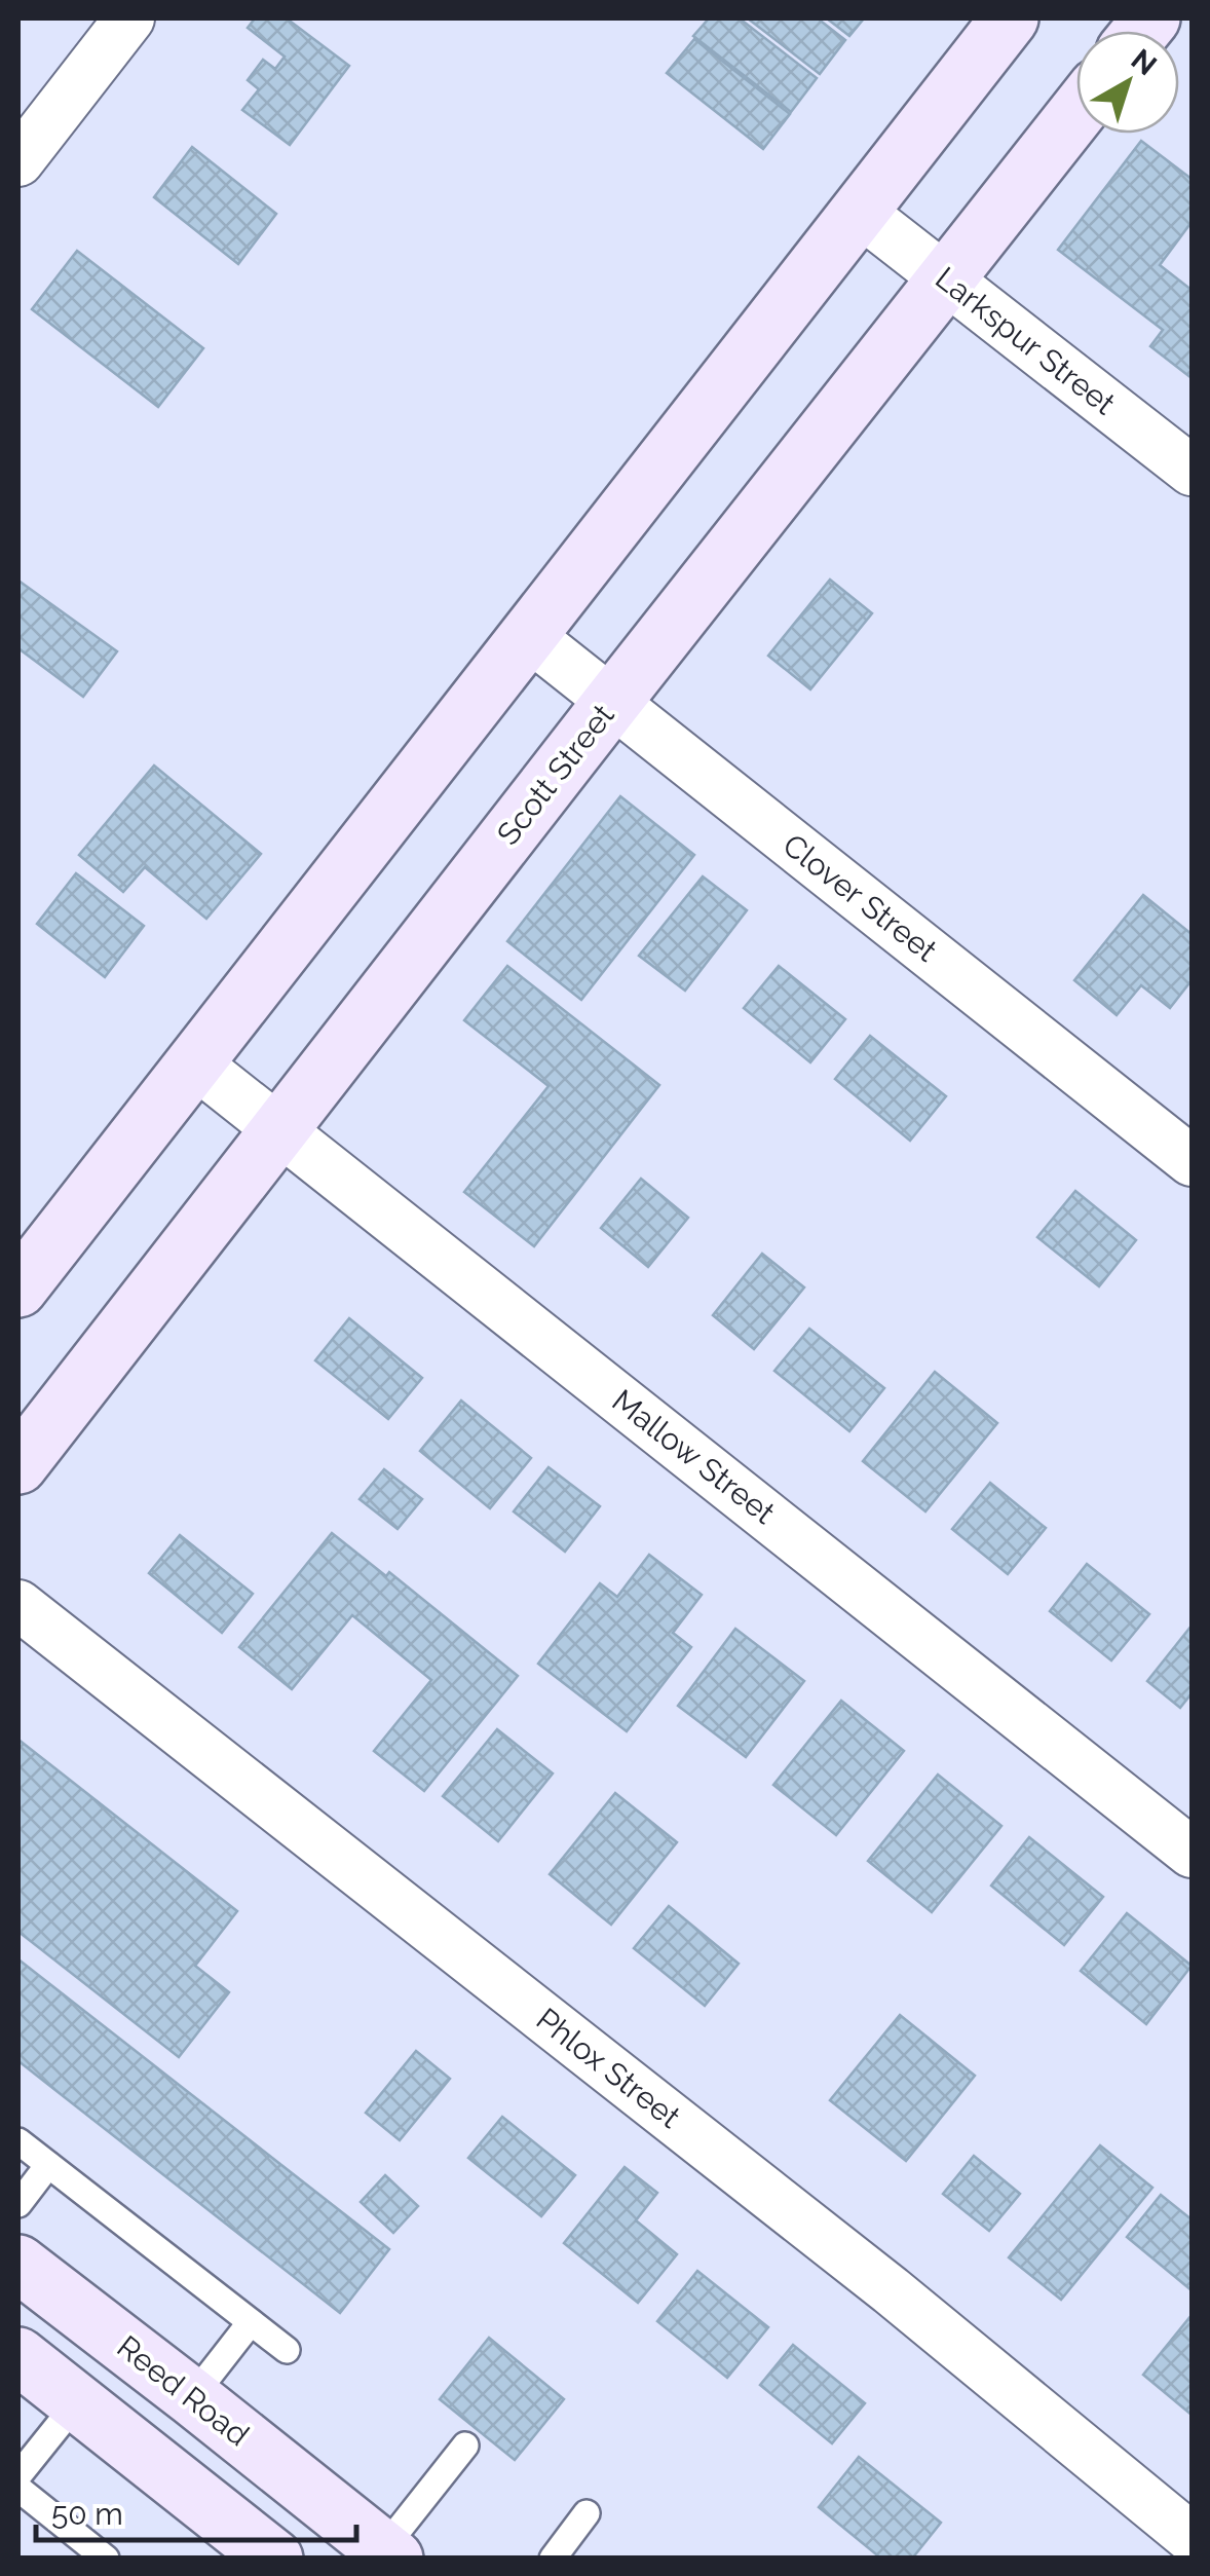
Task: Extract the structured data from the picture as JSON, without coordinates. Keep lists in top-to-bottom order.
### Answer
{
  "streets": {
    "main road": ["Scott Street", "Reed Road"],
    "street": [
      "Larkspur Street",
      "Clover Street",
      "Mallow Street",
      "Phlox Street"
    ]
  },
  "crossings": [
    ["Larkspur Street", "Scott Street"],
    ["Scott Street", "Clover Street"],
    ["Scott Street", "Mallow Street"]
  ],
  "scale_bar": "50 m",
  "north": "top right"
}
